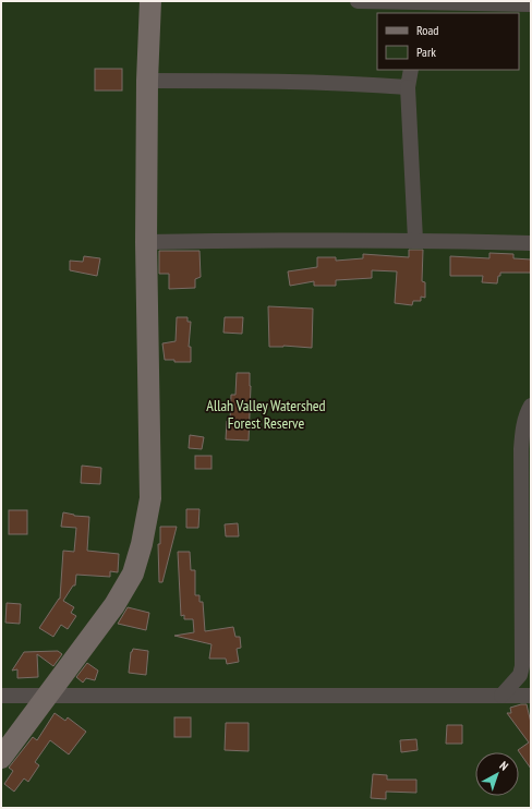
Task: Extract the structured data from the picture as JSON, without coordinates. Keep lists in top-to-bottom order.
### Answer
{
  "parks": ["Allah Valley Watershed Forest Reserve"],
  "legend": ["Road", "Park"],
  "north": "top right"
}
